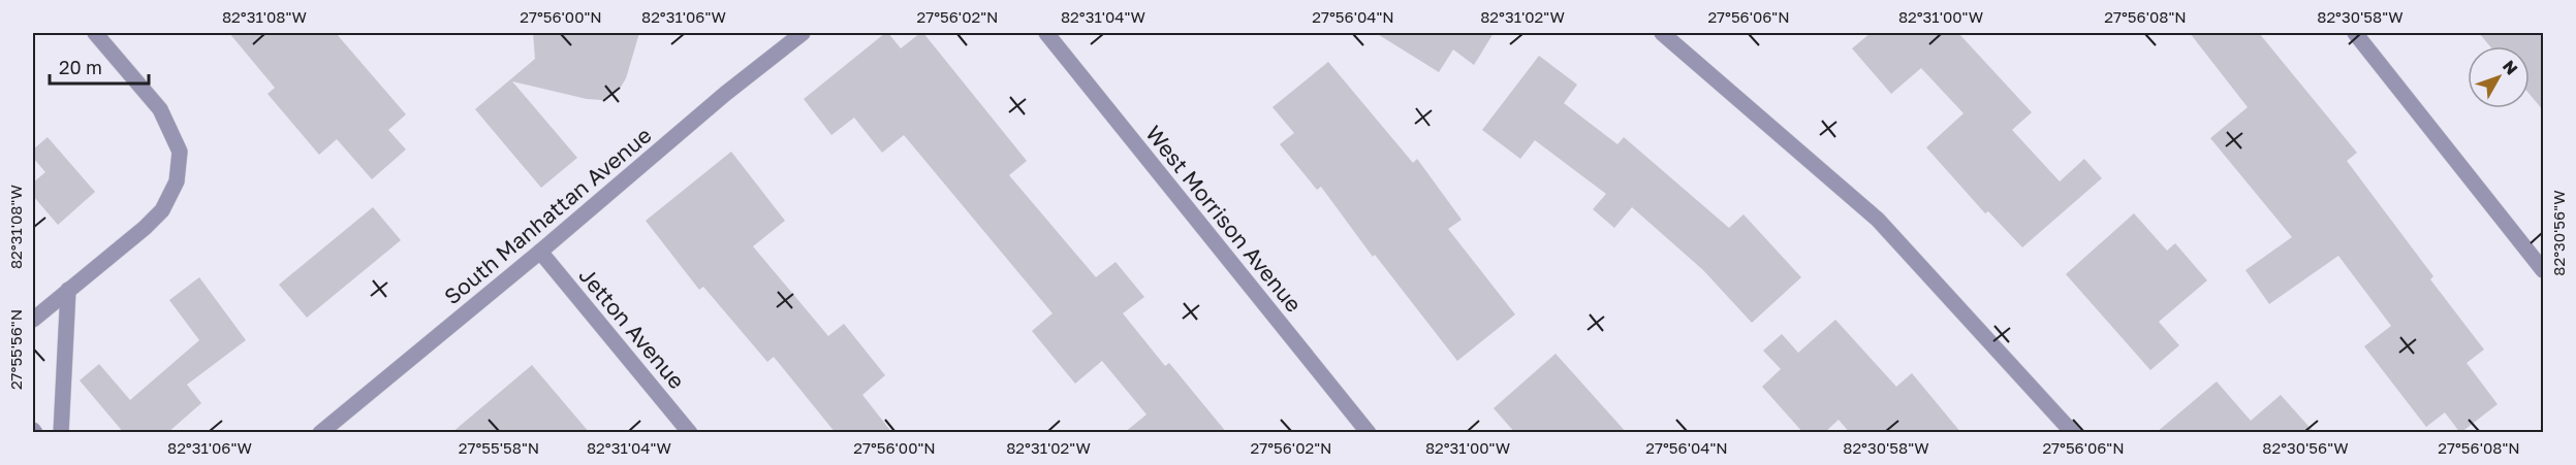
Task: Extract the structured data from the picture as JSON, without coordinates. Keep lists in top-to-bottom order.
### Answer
{
  "streets": {
    "street": ["South Manhattan Avenue", "West Morrison Avenue", "Jetton Avenue"]
  },
  "crossings": [
    ["South Manhattan Avenue", "Jetton Avenue"]
  ],
  "scale_bar": "20 m",
  "north": "top right",
  "coordinates": [
    "82°31'08\"W",
    "27°56'00\"N",
    "82°31'06\"W",
    "27°56'02\"N",
    "82°31'04\"W",
    "27°56'04\"N",
    "82°31'02\"W",
    "27°56'06\"N",
    "82°31'00\"W",
    "27°56'08\"N",
    "82°30'58\"W",
    "82°30'56\"W",
    "27°55'56\"N",
    "27°55'58\"N"
  ]
}
